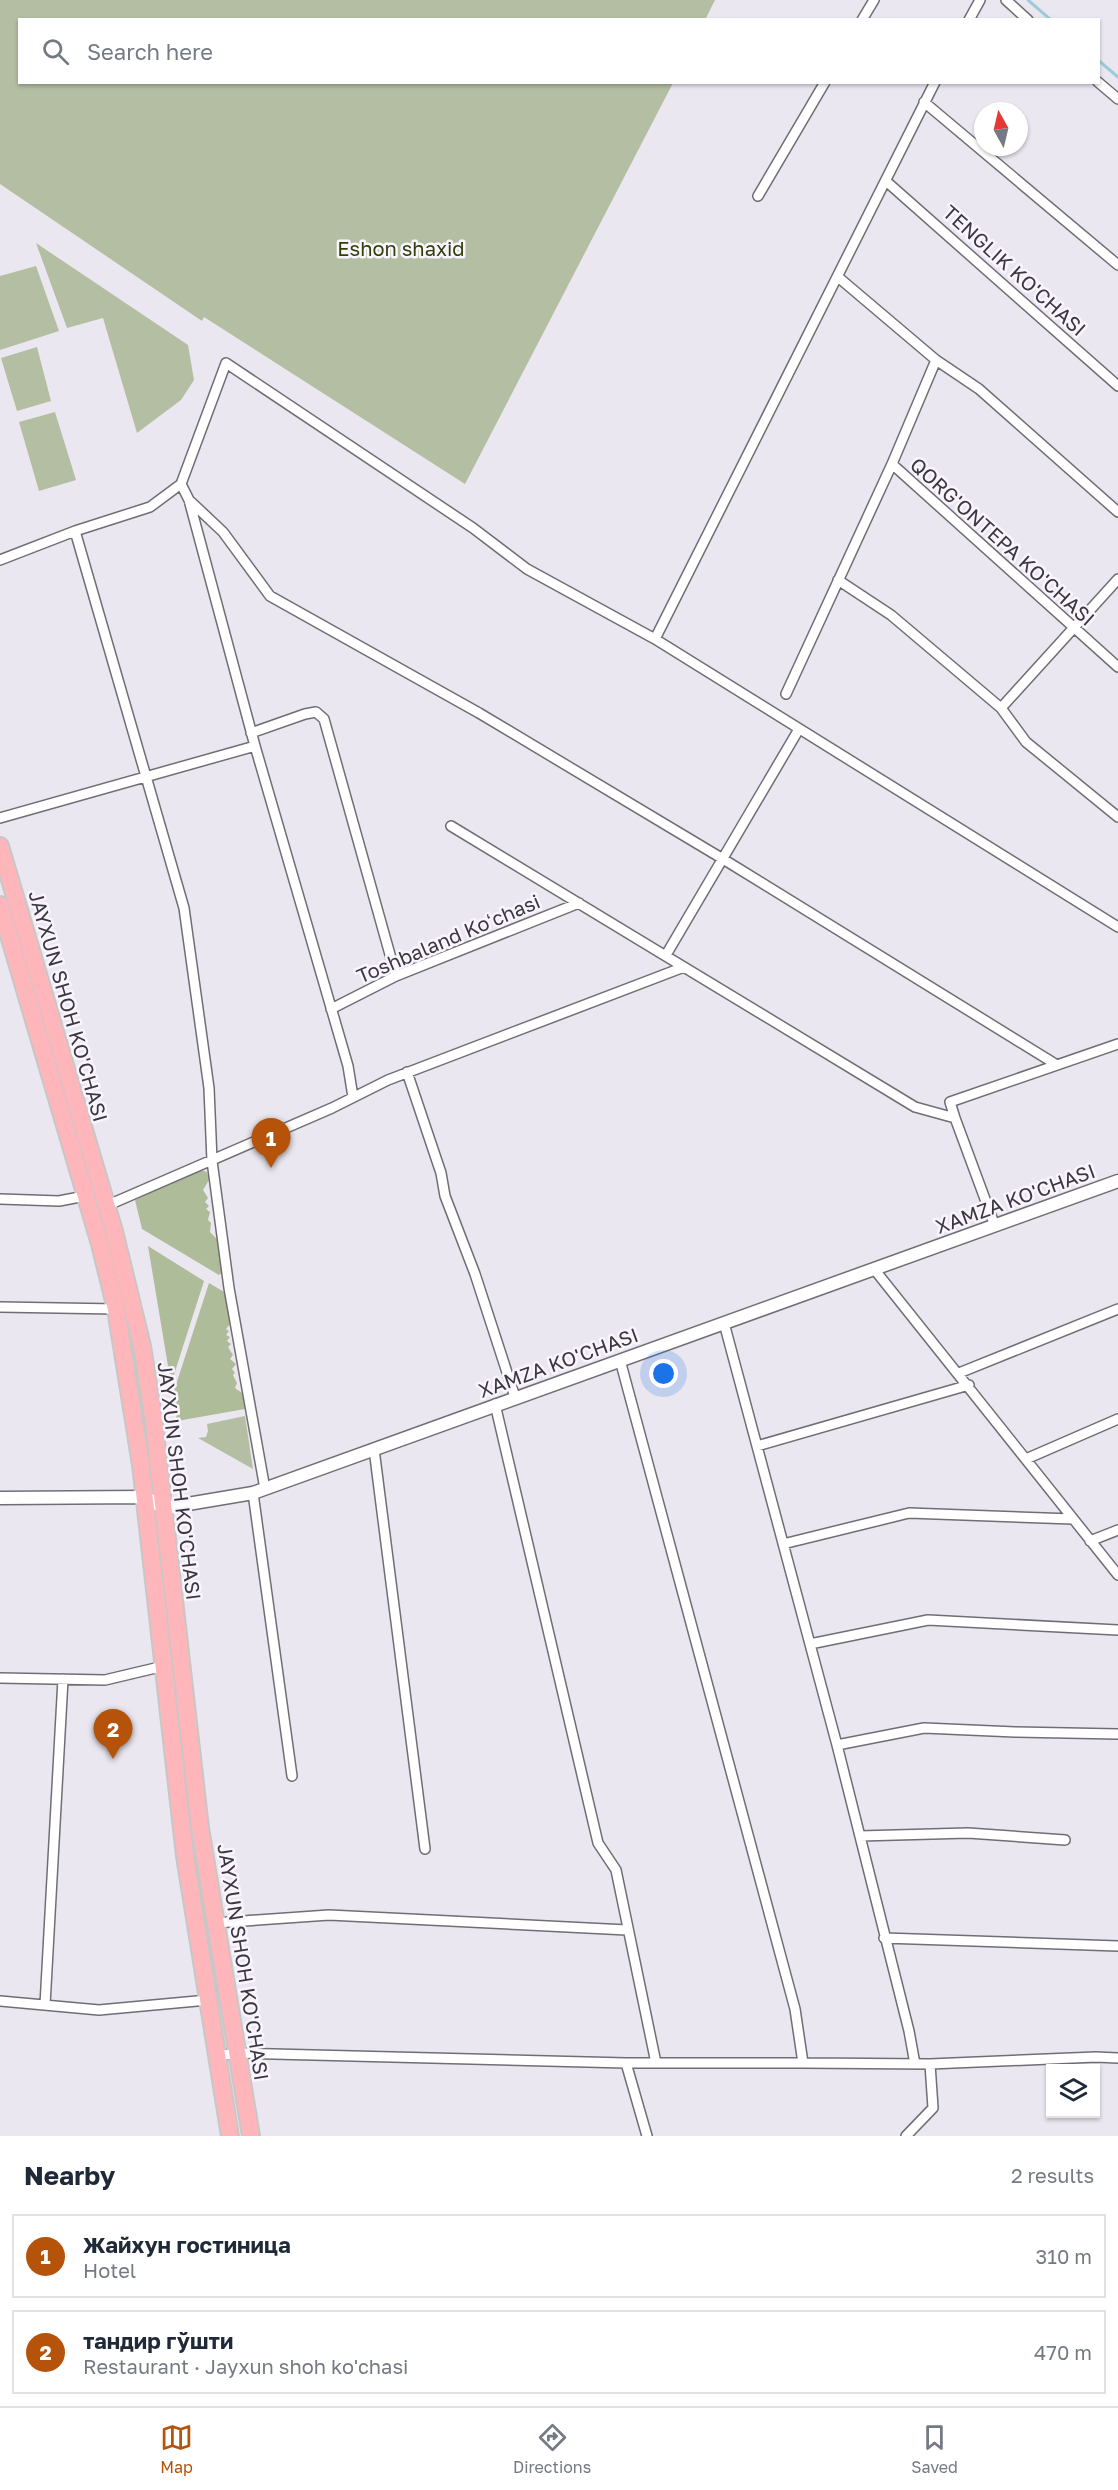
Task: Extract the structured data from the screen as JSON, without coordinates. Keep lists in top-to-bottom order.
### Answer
{
  "streets": {
    "highway": ["JAYXUN SHOH KO'CHASI"],
    "street": [
      "TENGLIK KO'CHASI",
      "QORG'ONTEPA KO'CHASI",
      "Toshbaland Koʻchasi",
      "XAMZA KO'CHASI"
    ]
  },
  "crossings": [
    ["JAYXUN SHOH KO'CHASI", "XAMZA KO'CHASI"]
  ],
  "parks": ["Eshon shaxid"],
  "north": "top",
  "page": {
    "search": "Search here",
    "pins": ["1", "2"],
    "heading": ["Nearby", "2 results"],
    "list": [
      {
        "mark": "1",
        "name": "Жайхун гостиница",
        "note": "Hotel",
        "value": "310 m"
      },
      {
        "mark": "2",
        "name": "тандир гўшти",
        "note": "Restaurant · Jayxun shoh ko'chasi",
        "value": "470 m"
      }
    ],
    "nav": ["Map", "Directions", "Saved"]
  }
}
